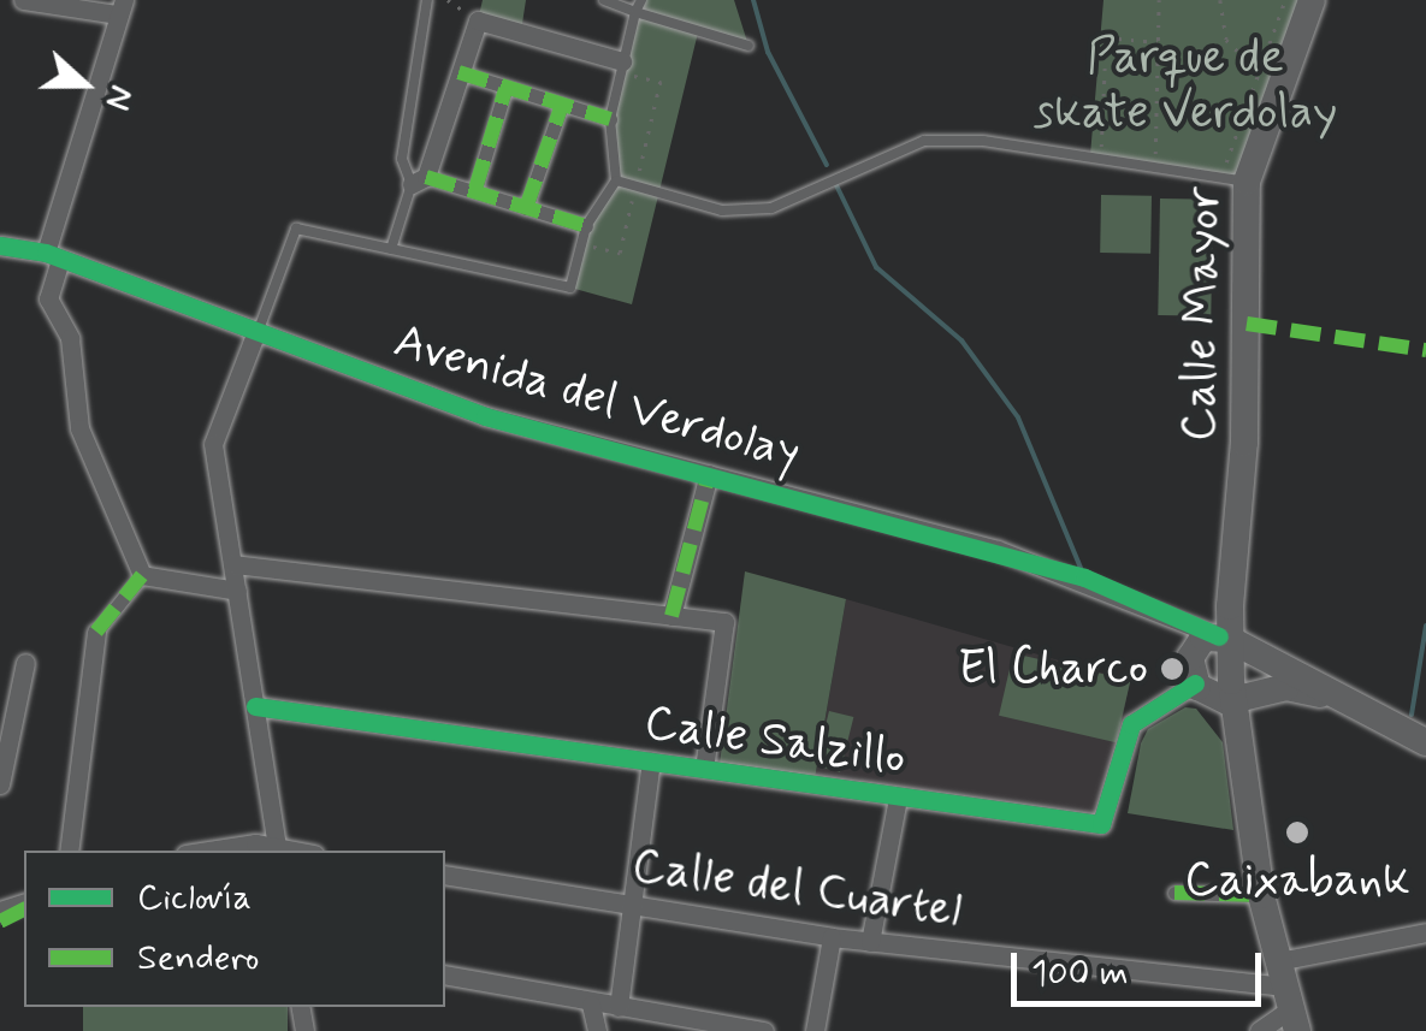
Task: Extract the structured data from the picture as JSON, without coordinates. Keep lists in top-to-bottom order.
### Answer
{
  "streets": {
    "main road": ["Calle Mayor"],
    "street": ["Avenida del Verdolay", "Calle Salzillo", "Calle del Cuartel"]
  },
  "crossings": [
    ["Calle Mayor", "Avenida del Verdolay"],
    ["Calle Mayor", "Calle Salzillo"],
    ["Avenida del Verdolay", "Calle Salzillo"]
  ],
  "parks": ["Parque de skate Verdolay"],
  "places": ["El Charco", "Caixabank"],
  "legend": ["Ciclovía", "Sendero"],
  "scale_bar": "100 m",
  "north": "right"
}
